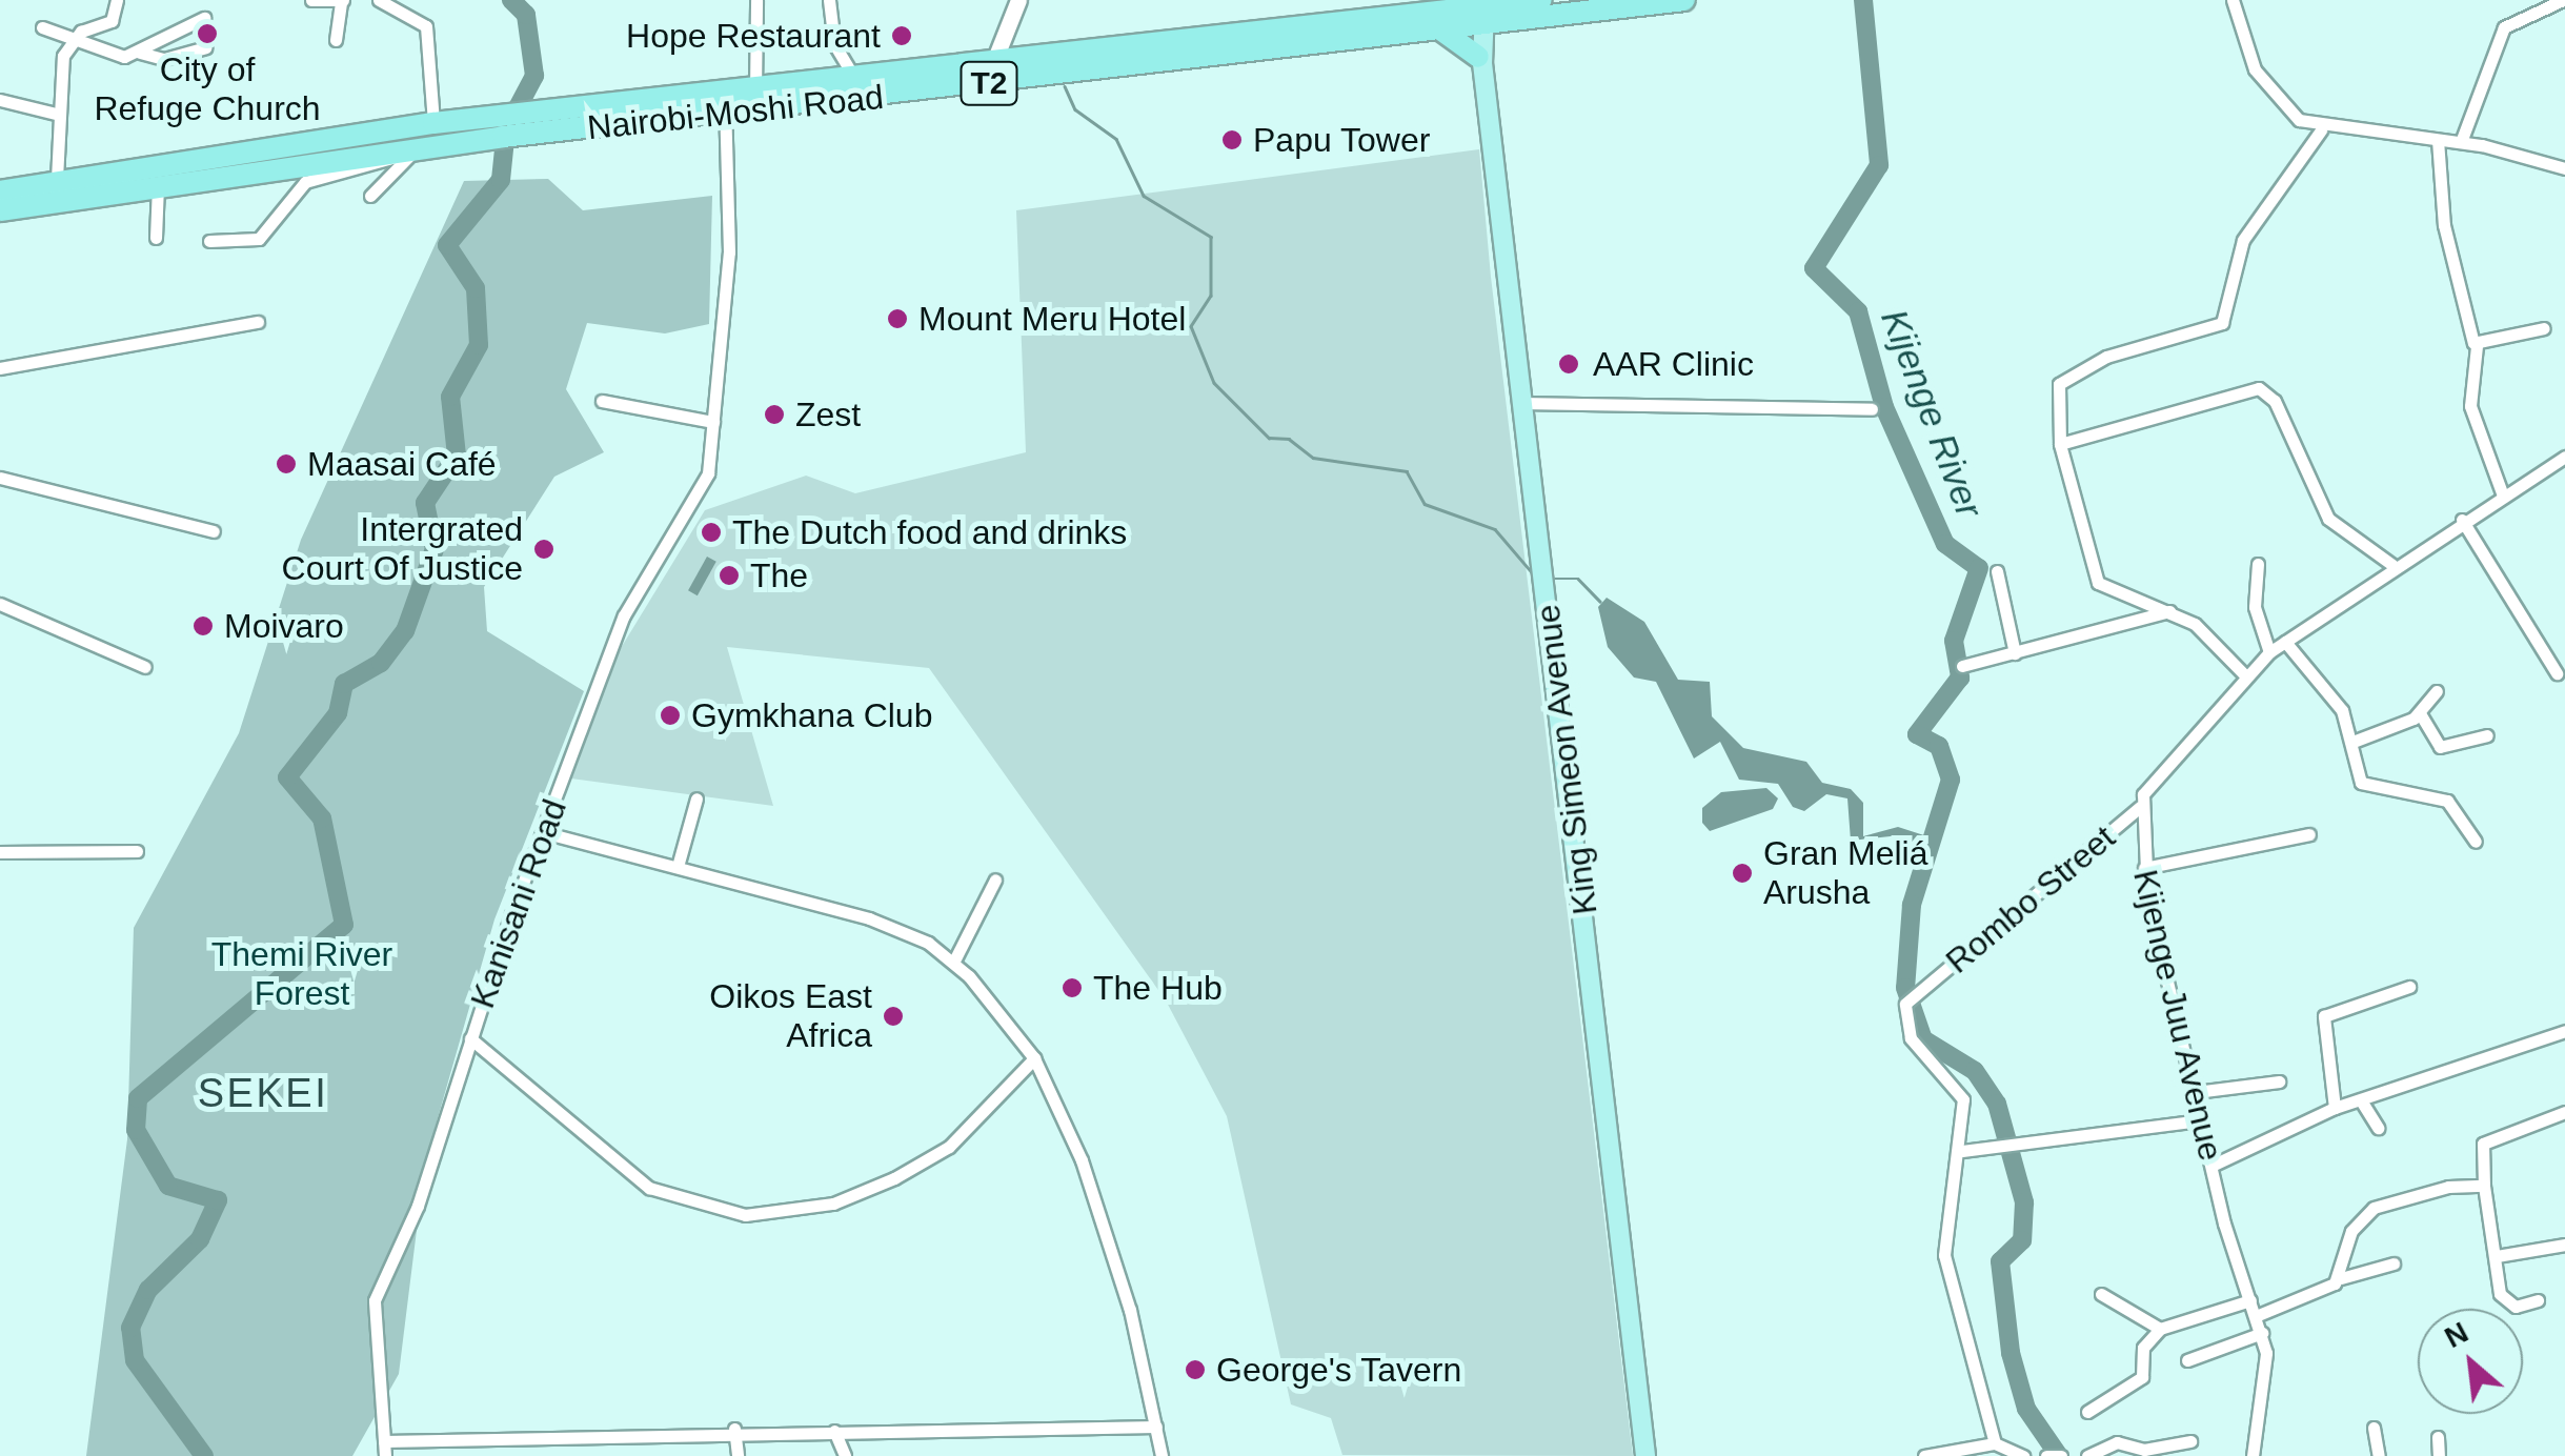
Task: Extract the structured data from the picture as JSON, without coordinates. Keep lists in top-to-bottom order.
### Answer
{
  "streets": {
    "highway": ["T2", "Nairobi-Moshi Road"],
    "main road": ["King Simeon Avenue"],
    "street": ["Rombo Street", "Kanisani Road", "Kijenge Juu Avenue"]
  },
  "crossings": [
    ["T2", "Nairobi-Moshi Road"],
    ["T2", "King Simeon Avenue"],
    ["Nairobi-Moshi Road", "King Simeon Avenue"],
    ["Nairobi-Moshi Road", "Kanisani Road"],
    ["Rombo Street", "Kijenge Juu Avenue"]
  ],
  "districts": ["SEKEI"],
  "water": ["Kijenge River"],
  "parks": ["Themi River Forest"],
  "places": [
    "City of Refuge Church",
    "Hope Restaurant",
    "Papu Tower",
    "Mount Meru Hotel",
    "AAR Clinic",
    "Zest",
    "Maasai Café",
    "The Dutch food and drinks",
    "Intergrated Court Of Justice",
    "The",
    "Moivaro",
    "Gymkhana Club",
    "Gran Meliá Arusha",
    "The Hub",
    "Oikos East Africa",
    "George's Tavern"
  ],
  "north": "top left"
}
